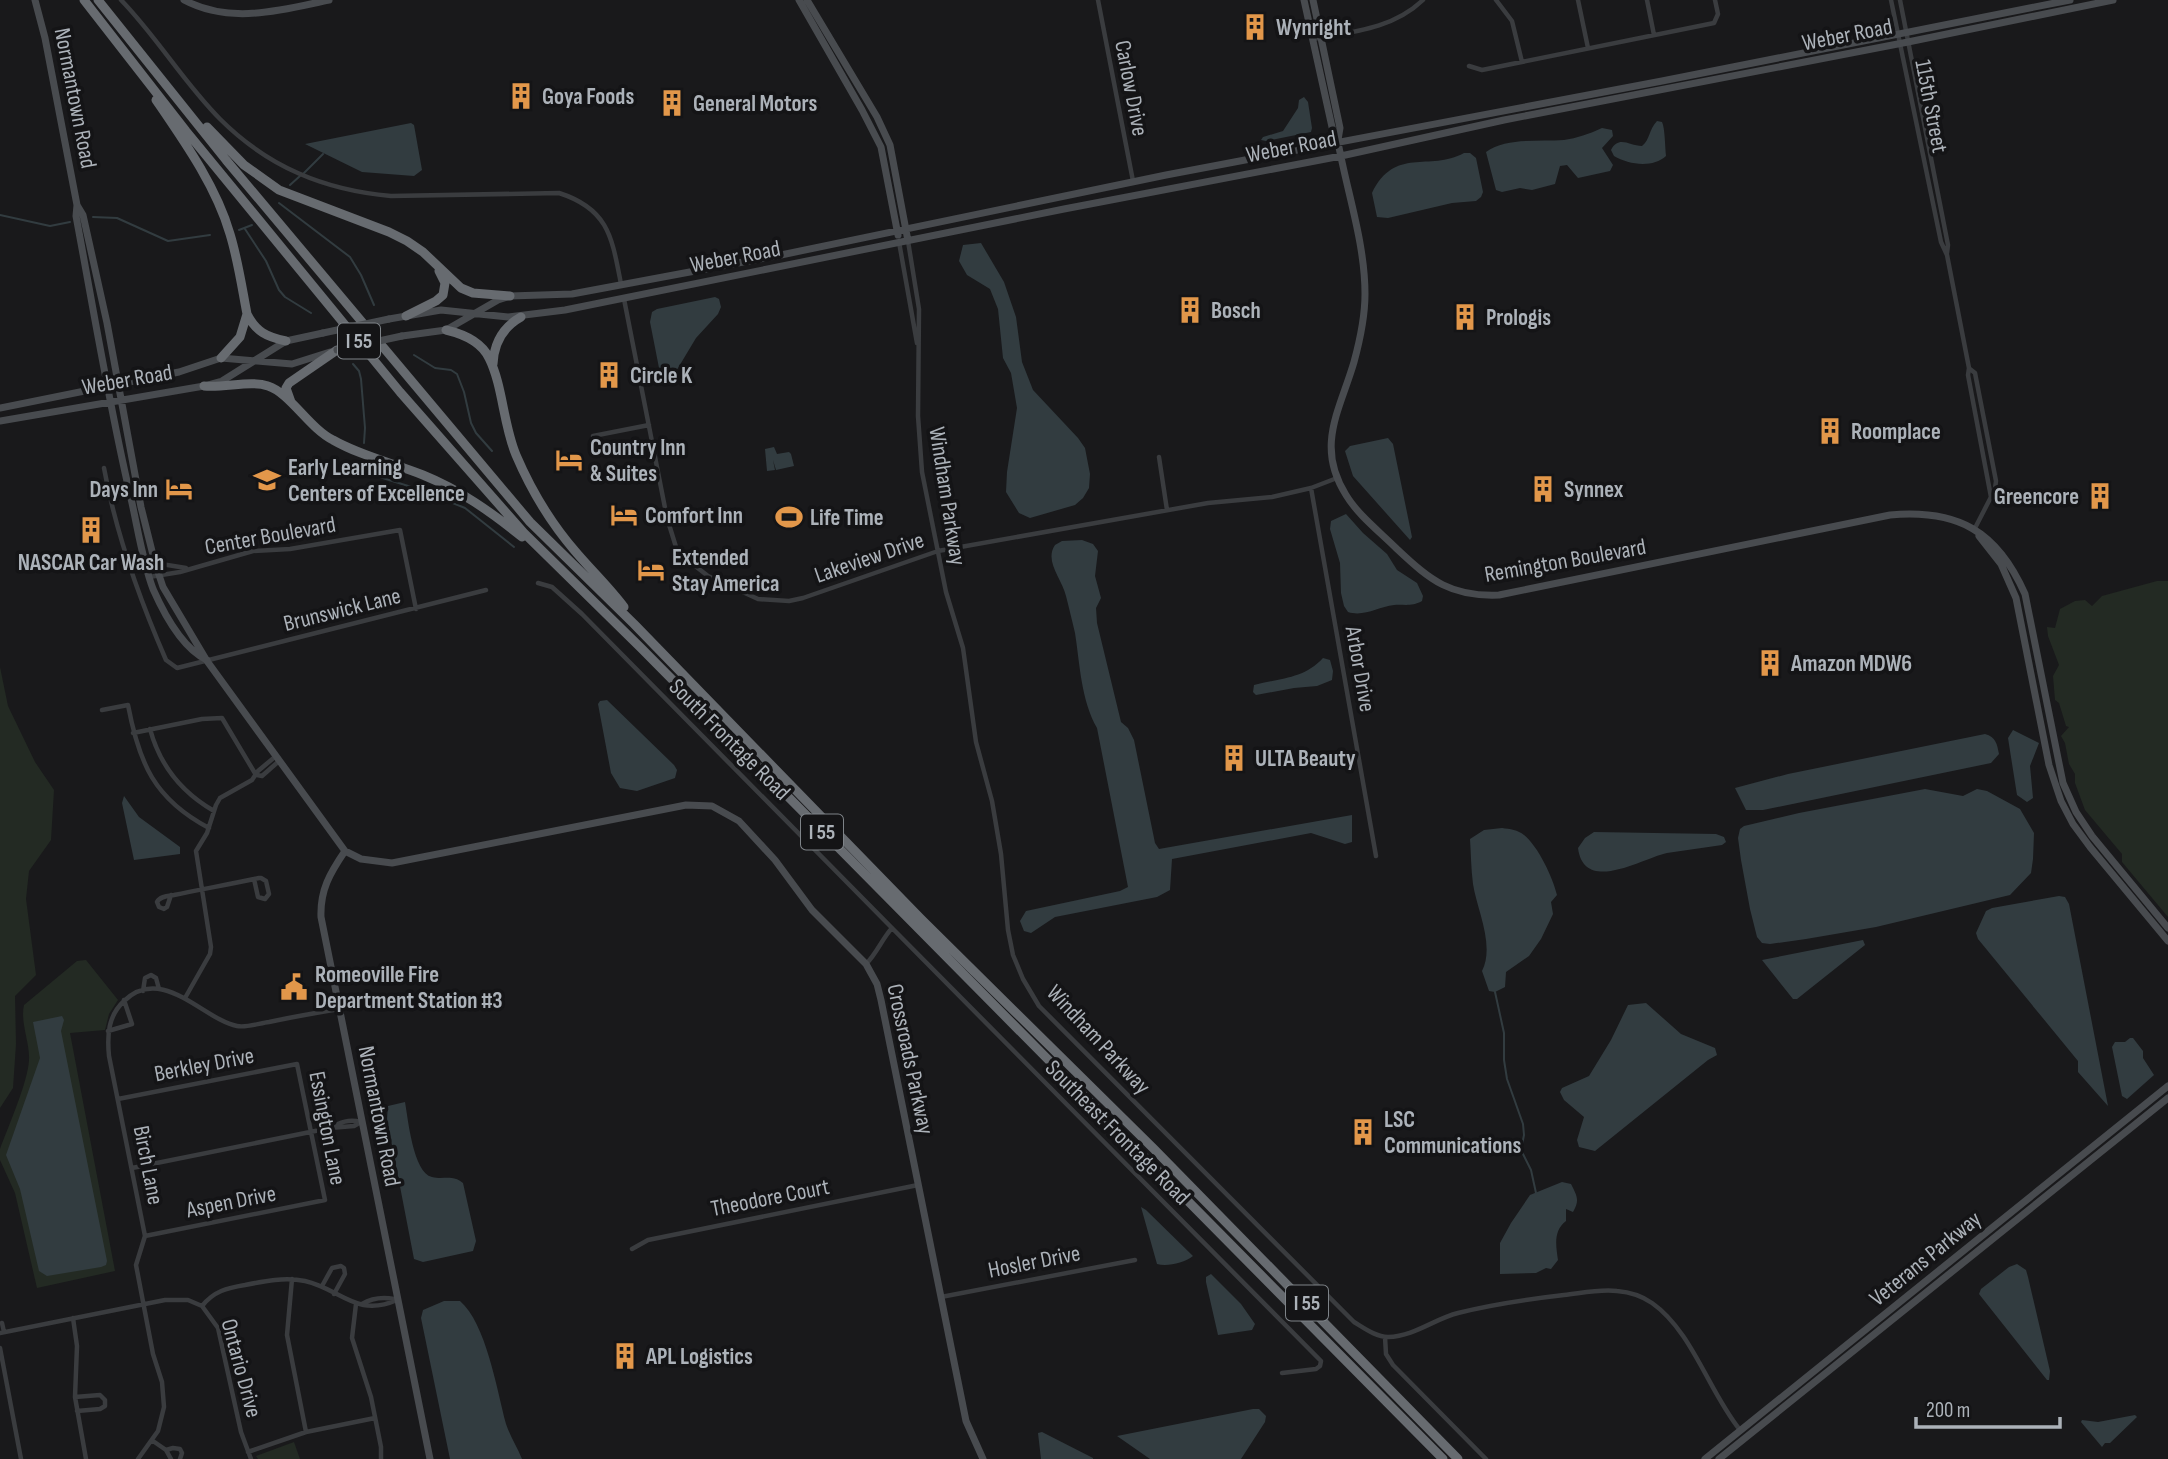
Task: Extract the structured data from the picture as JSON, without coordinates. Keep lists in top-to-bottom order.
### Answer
{
  "streets": {
    "highway": ["I 55"],
    "street": [
      "Weber Road",
      "Carlow Drive",
      "Normantown Road",
      "115th Street",
      "Windham Parkway",
      "Center Boulevard",
      "Lakeview Drive",
      "Remington Boulevard",
      "Brunswick Lane",
      "Arbor Drive",
      "South Frontage Road",
      "Crossroads Parkway",
      "Berkley Drive",
      "Essington Lane",
      "Southeast Frontage Road",
      "Birch Lane",
      "Theodore Court",
      "Aspen Drive",
      "Veterans Parkway",
      "Hosler Drive",
      "Ontario Drive"
    ]
  },
  "crossings": [
    ["Weber Road", "Carlow Drive"],
    ["Weber Road", "Normantown Road"],
    ["Weber Road", "115th Street"],
    ["Weber Road", "Windham Parkway"],
    ["Weber Road", "Lakeview Drive"],
    ["Weber Road", "Remington Boulevard"],
    ["Normantown Road", "Center Boulevard"],
    ["Normantown Road", "Brunswick Lane"],
    ["Normantown Road", "Crossroads Parkway"],
    ["115th Street", "Remington Boulevard"],
    ["Windham Parkway", "Lakeview Drive"],
    ["Center Boulevard", "Brunswick Lane"],
    ["Lakeview Drive", "Remington Boulevard"],
    ["Lakeview Drive", "Arbor Drive"],
    ["South Frontage Road", "Southeast Frontage Road"],
    ["Crossroads Parkway", "Theodore Court"],
    ["Crossroads Parkway", "Hosler Drive"],
    ["Berkley Drive", "Essington Lane"],
    ["Berkley Drive", "Birch Lane"],
    ["Essington Lane", "Aspen Drive"],
    ["Birch Lane", "Aspen Drive"],
    ["Birch Lane", "Ontario Drive"]
  ],
  "places": {
    "building": [
      "Wynright",
      "Goya Foods",
      "General Motors",
      "Bosch",
      "Prologis",
      "Circle K",
      "Roomplace",
      "Synnex",
      "Greencore",
      "NASCAR Car Wash",
      "Amazon MDW6",
      "ULTA Beauty",
      "LSC Communications",
      "APL Logistics"
    ],
    "hotel": [
      "Country Inn & Suites",
      "Days Inn",
      "Comfort Inn",
      "Extended Stay America"
    ],
    "school or university": ["Early Learning Centers of Excellence"],
    "sports": ["Life Time"],
    "public building": ["Romeoville Fire Department Station #3"]
  },
  "scale_bar": "200 m"
}
